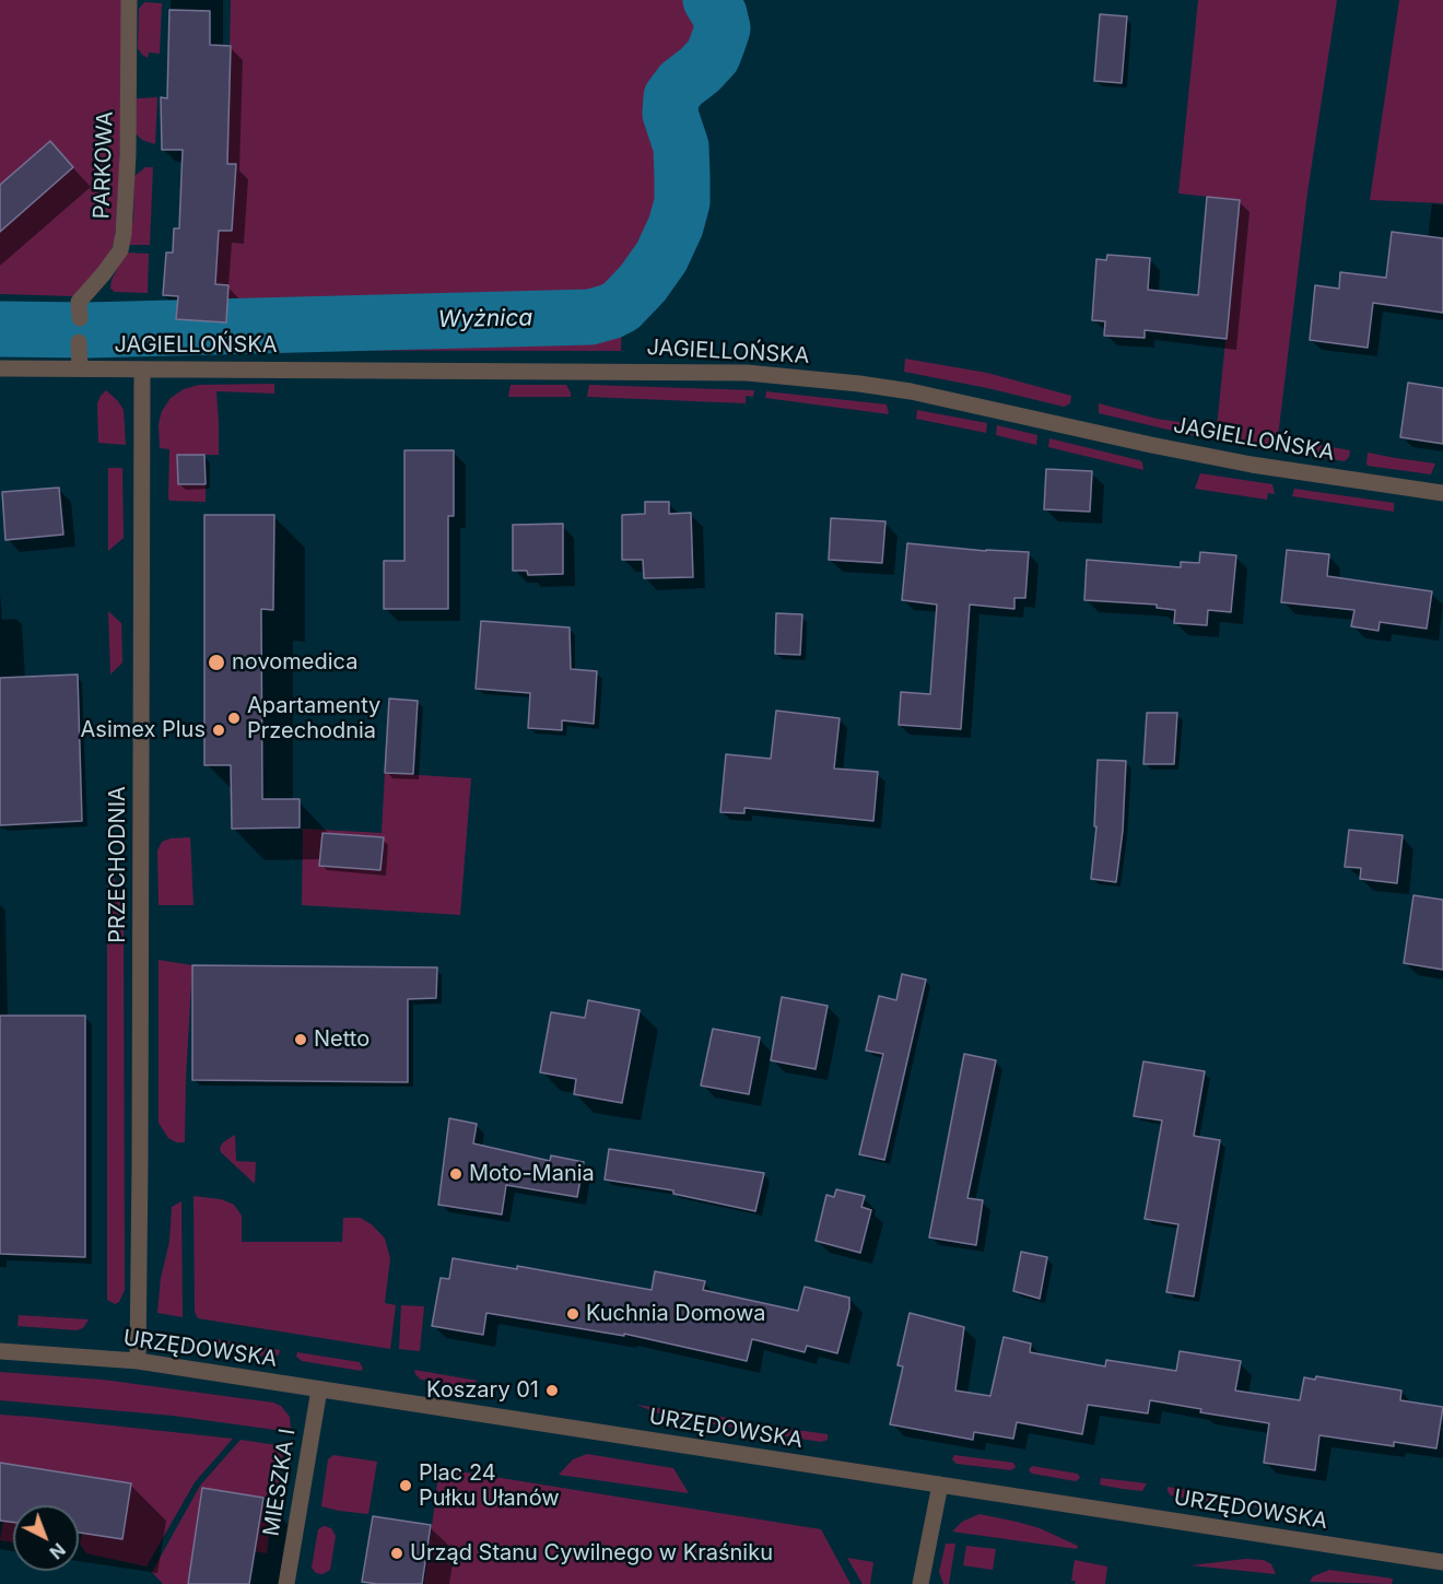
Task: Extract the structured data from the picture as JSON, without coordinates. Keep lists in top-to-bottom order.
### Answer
{
  "streets": {
    "street": [
      "PARKOWA",
      "JAGIELLOŃSKA",
      "PRZECHODNIA",
      "URZĘDOWSKA",
      "MIESZKA I"
    ]
  },
  "crossings": [
    ["JAGIELLOŃSKA", "PRZECHODNIA"],
    ["PRZECHODNIA", "URZĘDOWSKA"],
    ["URZĘDOWSKA", "MIESZKA I"]
  ],
  "water": ["Wyżnica"],
  "places": [
    "novomedica",
    "Apartamenty Przechodnia",
    "Asimex Plus",
    "Netto",
    "Moto-Mania",
    "Kuchnia Domowa",
    "Koszary 01",
    "Plac 24 Pułku Ułanów",
    "Urząd Stanu Cywilnego w Kraśniku"
  ],
  "north": "bottom right"
}
